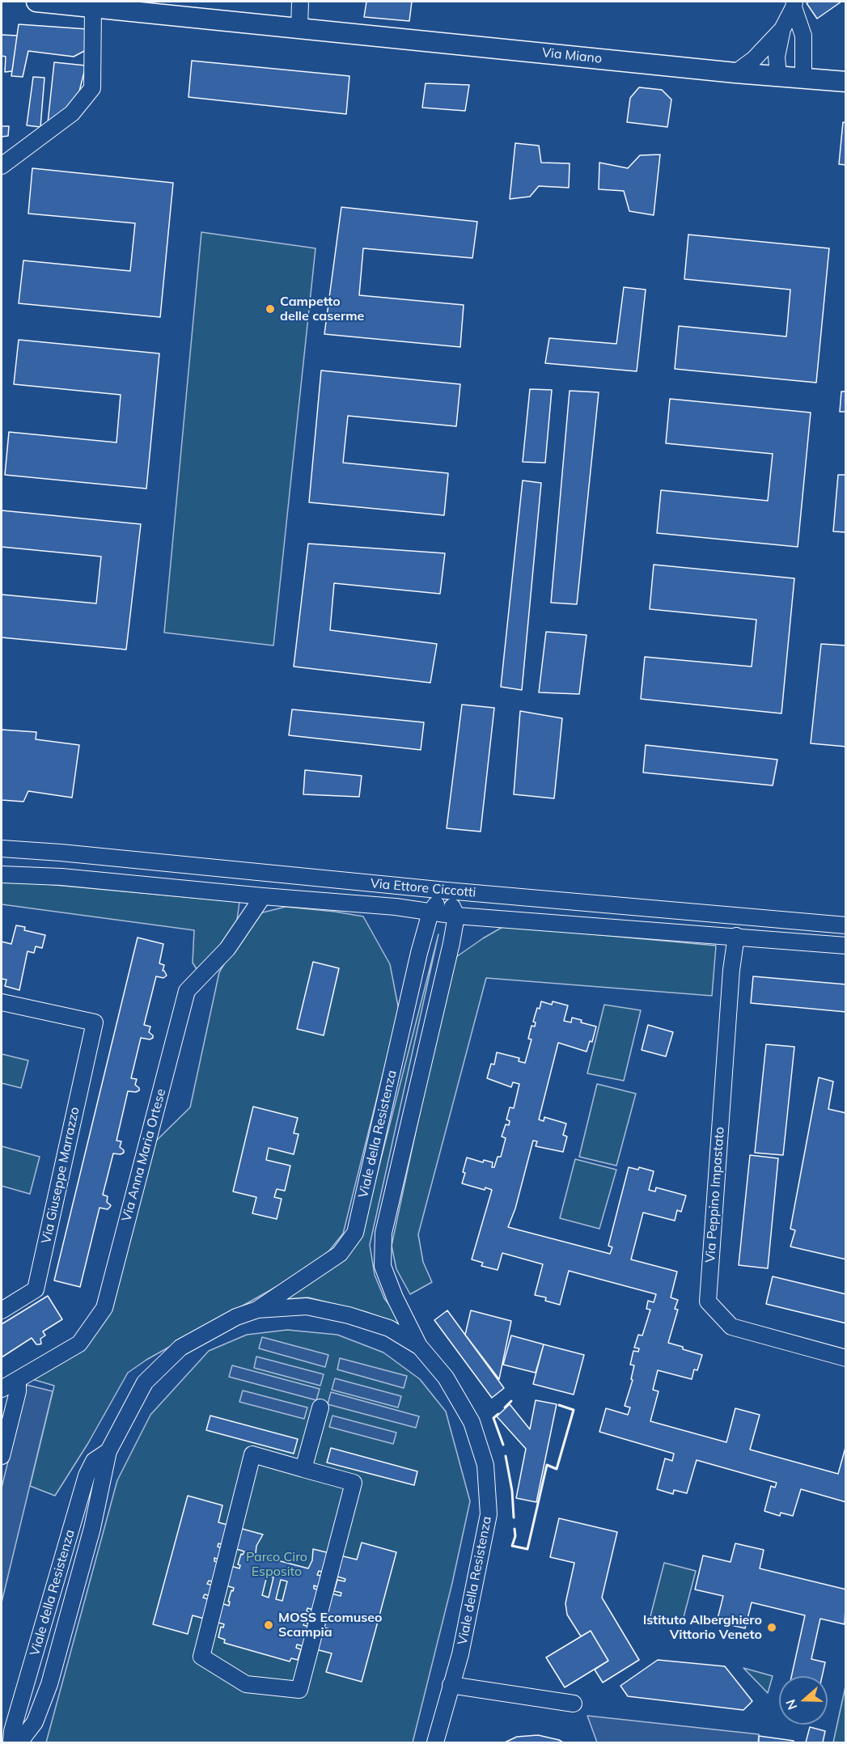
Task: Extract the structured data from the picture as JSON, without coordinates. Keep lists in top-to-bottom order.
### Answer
{
  "streets": {
    "main road": ["Via Miano"],
    "street": [
      "Via Ettore Ciccotti",
      "Viale della Resistenza",
      "Via Anna Maria Ortese",
      "Via Giuseppe Marrazzo",
      "Via Peppino Impastato"
    ]
  },
  "crossings": [
    ["Via Ettore Ciccotti", "Viale della Resistenza"],
    ["Via Ettore Ciccotti", "Via Anna Maria Ortese"],
    ["Via Ettore Ciccotti", "Via Peppino Impastato"]
  ],
  "parks": ["Parco Ciro Esposito"],
  "places": ["Campetto delle caserme", "MOSS Ecomuseo Scampia", "Istituto Alberghiero Vittorio Veneto"],
  "north": "left"
}
